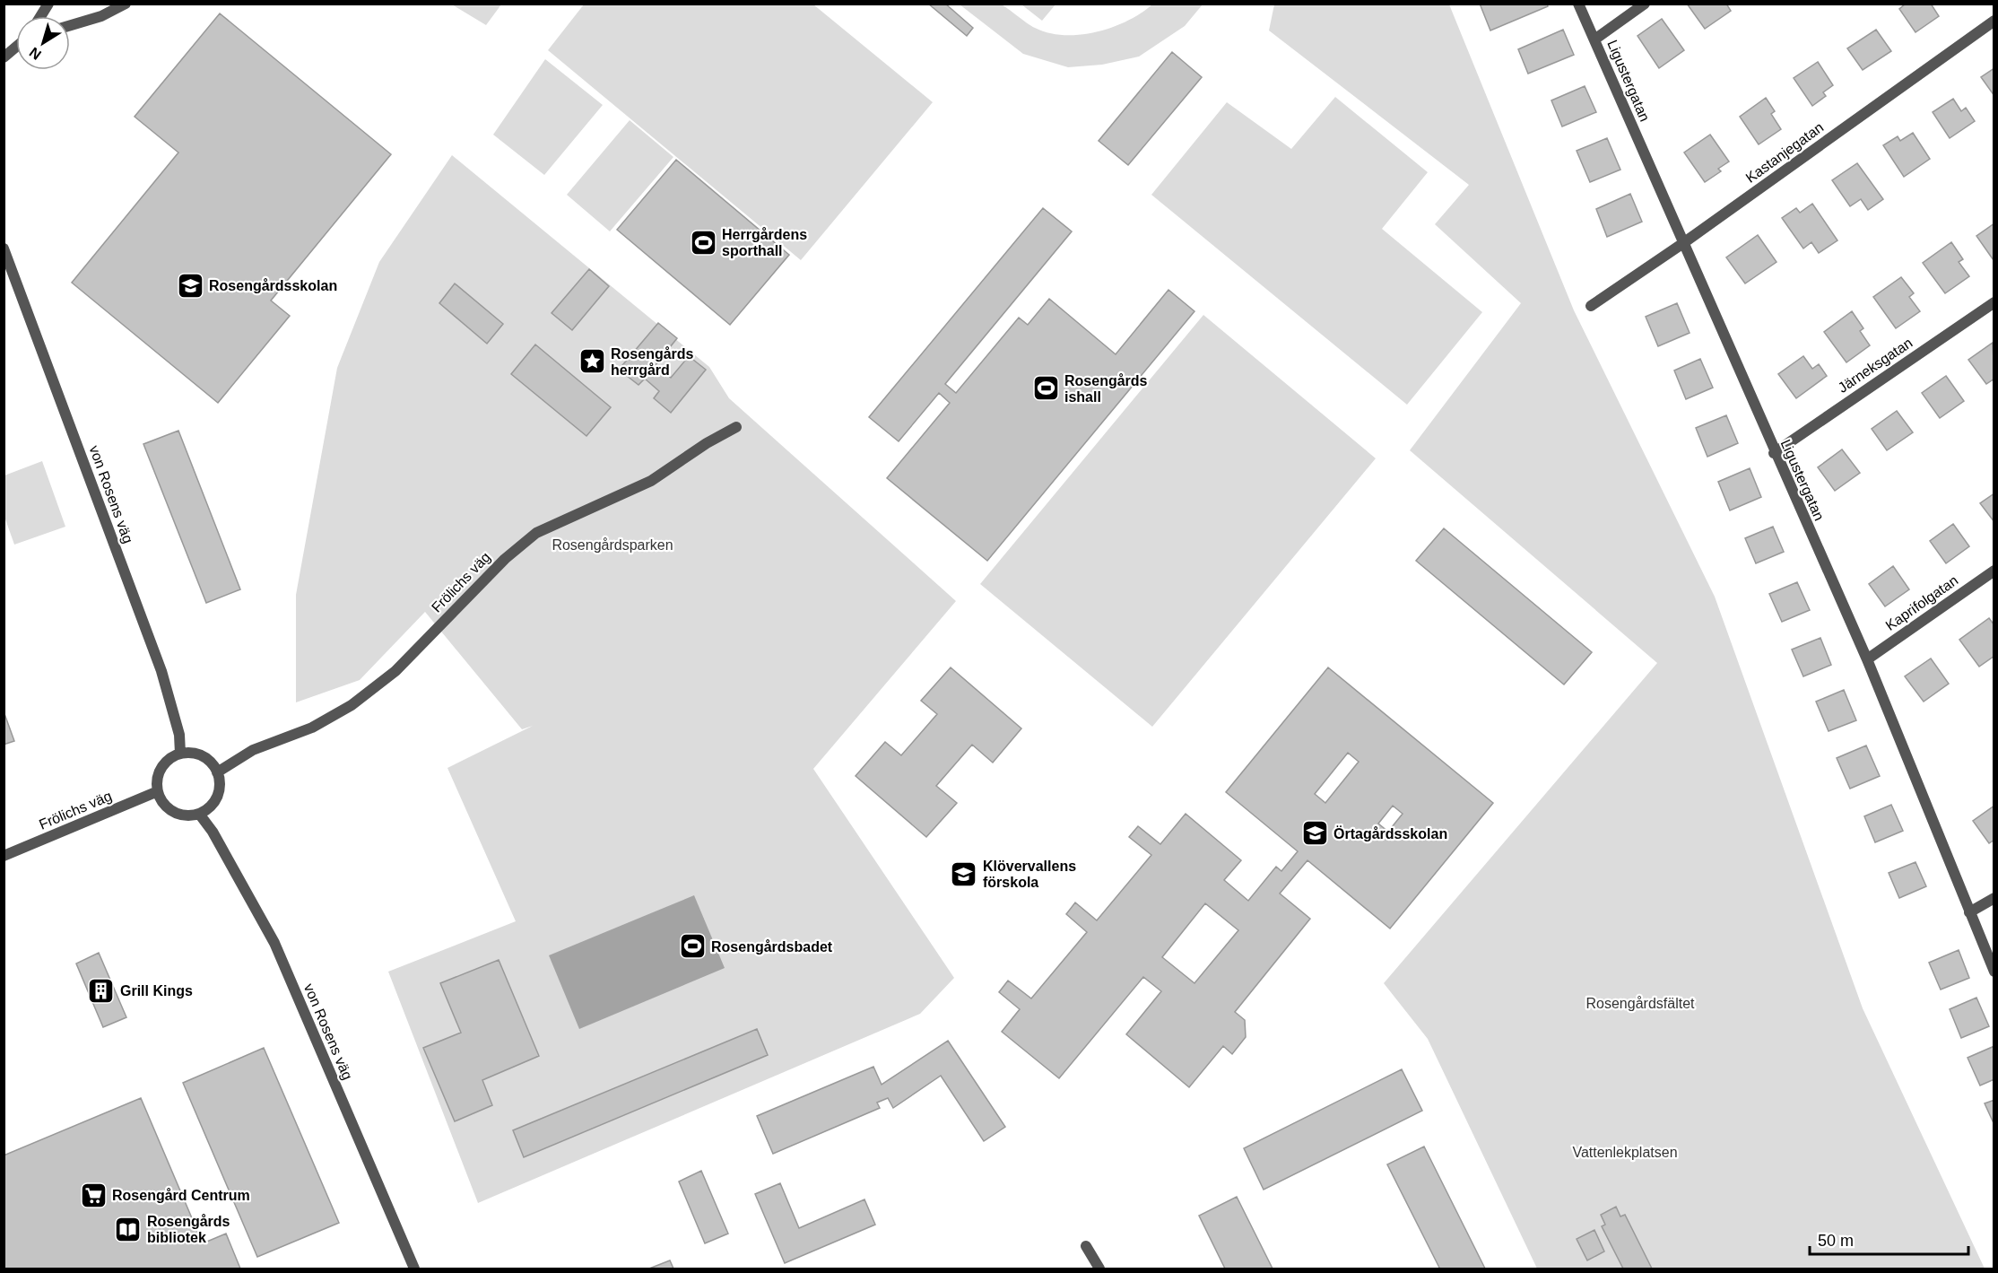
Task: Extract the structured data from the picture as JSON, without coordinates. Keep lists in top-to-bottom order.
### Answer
{
  "streets": {
    "street": [
      "Ligustergatan",
      "Kastanjegatan",
      "Järneksgatan",
      "von Rosens väg",
      "Frölichs väg",
      "Kaprifolgatan"
    ]
  },
  "crossings": [
    ["Ligustergatan", "Kastanjegatan"],
    ["Ligustergatan", "Järneksgatan"],
    ["Ligustergatan", "Kaprifolgatan"],
    ["von Rosens väg", "Frölichs väg"]
  ],
  "parks": ["Rosengårdsparken", "Rosengårdsfältet", "Vattenlekplatsen"],
  "places": {
    "sports": ["Herrgårdens sporthall", "Rosengårds ishall", "Rosengårdsbadet"],
    "school or university": ["Rosengårdsskolan", "Örtagårdsskolan", "Klövervallens förskola"],
    "place": ["Rosengårds herrgård"],
    "building": ["Grill Kings"],
    "supermarket": ["Rosengård Centrum"],
    "library": ["Rosengårds bibliotek"]
  },
  "scale_bar": "50 m",
  "north": "bottom left"
}
